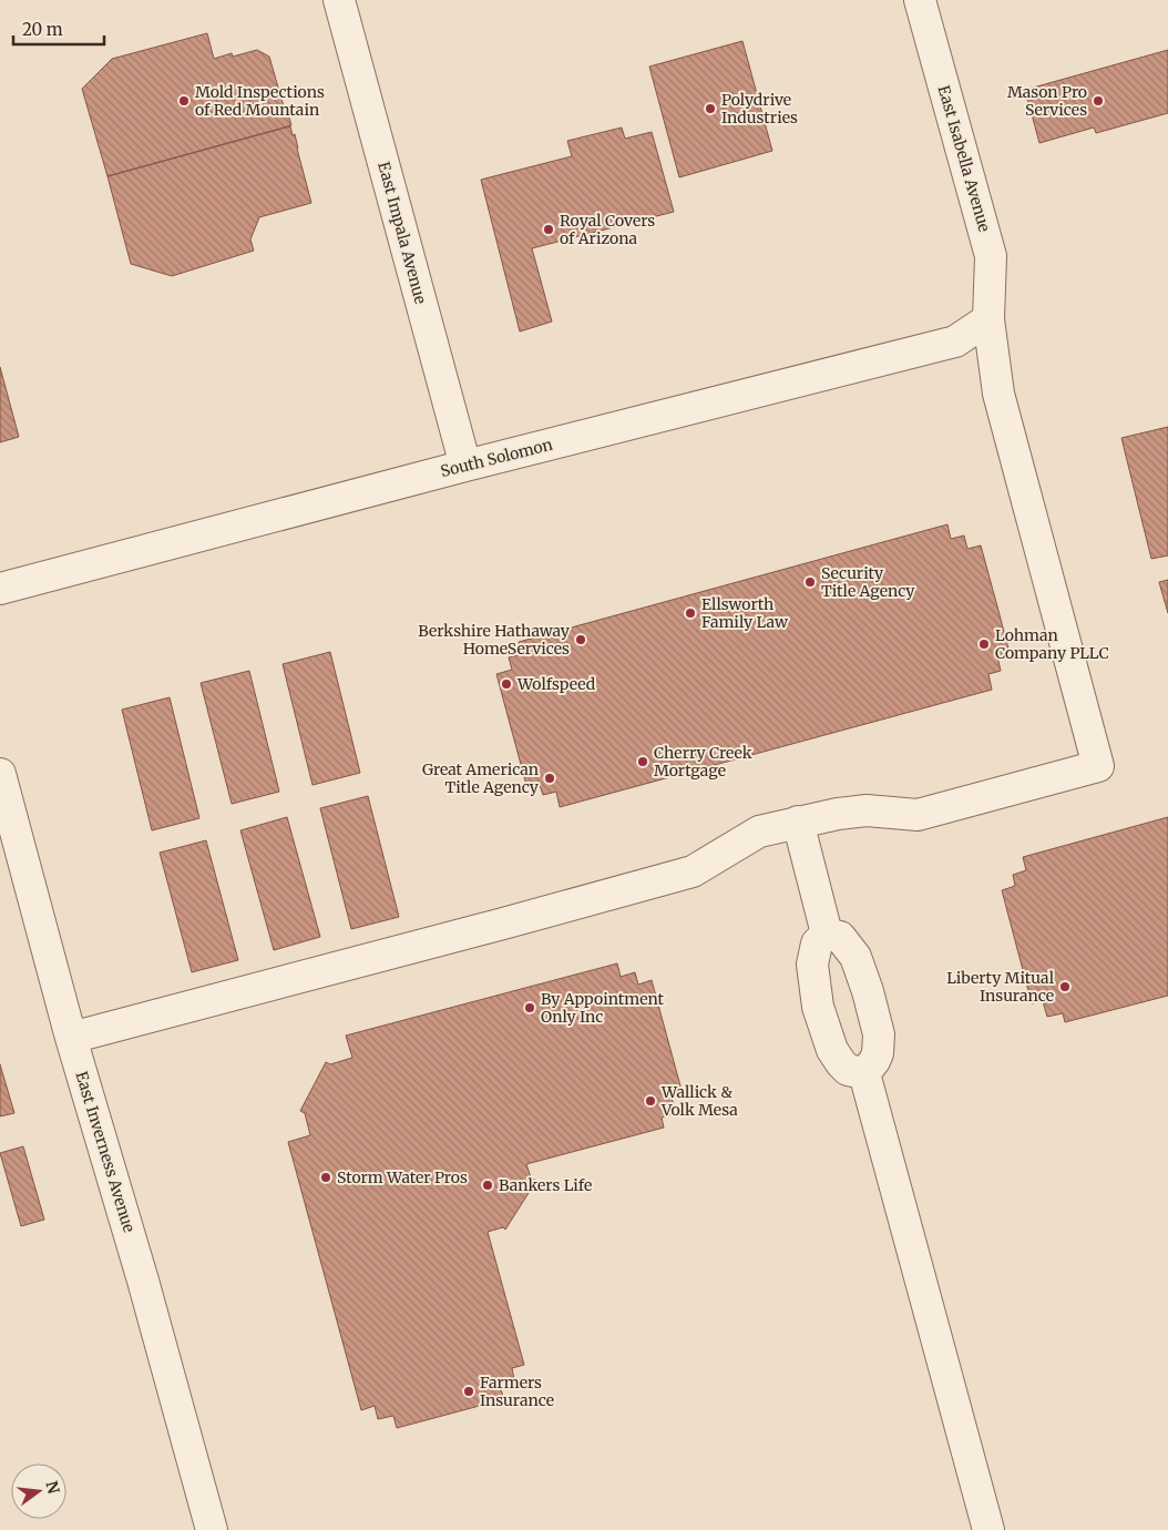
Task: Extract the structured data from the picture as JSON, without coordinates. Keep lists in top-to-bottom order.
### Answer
{
  "streets": {
    "street": [
      "East Isabella Avenue",
      "East Impala Avenue",
      "South Solomon",
      "East Inverness Avenue"
    ]
  },
  "crossings": [
    ["East Isabella Avenue", "South Solomon"],
    ["East Impala Avenue", "South Solomon"]
  ],
  "places": [
    "Mold Inspections of Red Mountain",
    "Mason Pro Services",
    "Polydrive Industries",
    "Royal Covers of Arizona",
    "Security Title Agency",
    "Ellsworth Family Law",
    "Berkshire Hathaway HomeServices",
    "Lohman Company PLLC",
    "Wolfspeed",
    "Cherry Creek Mortgage",
    "Great American Title Agency",
    "Liberty Mitual Insurance",
    "By Appointment Only Inc",
    "Wallick & Volk Mesa",
    "Storm Water Pros",
    "Bankers Life",
    "Farmers Insurance"
  ],
  "scale_bar": "20 m",
  "north": "right"
}
